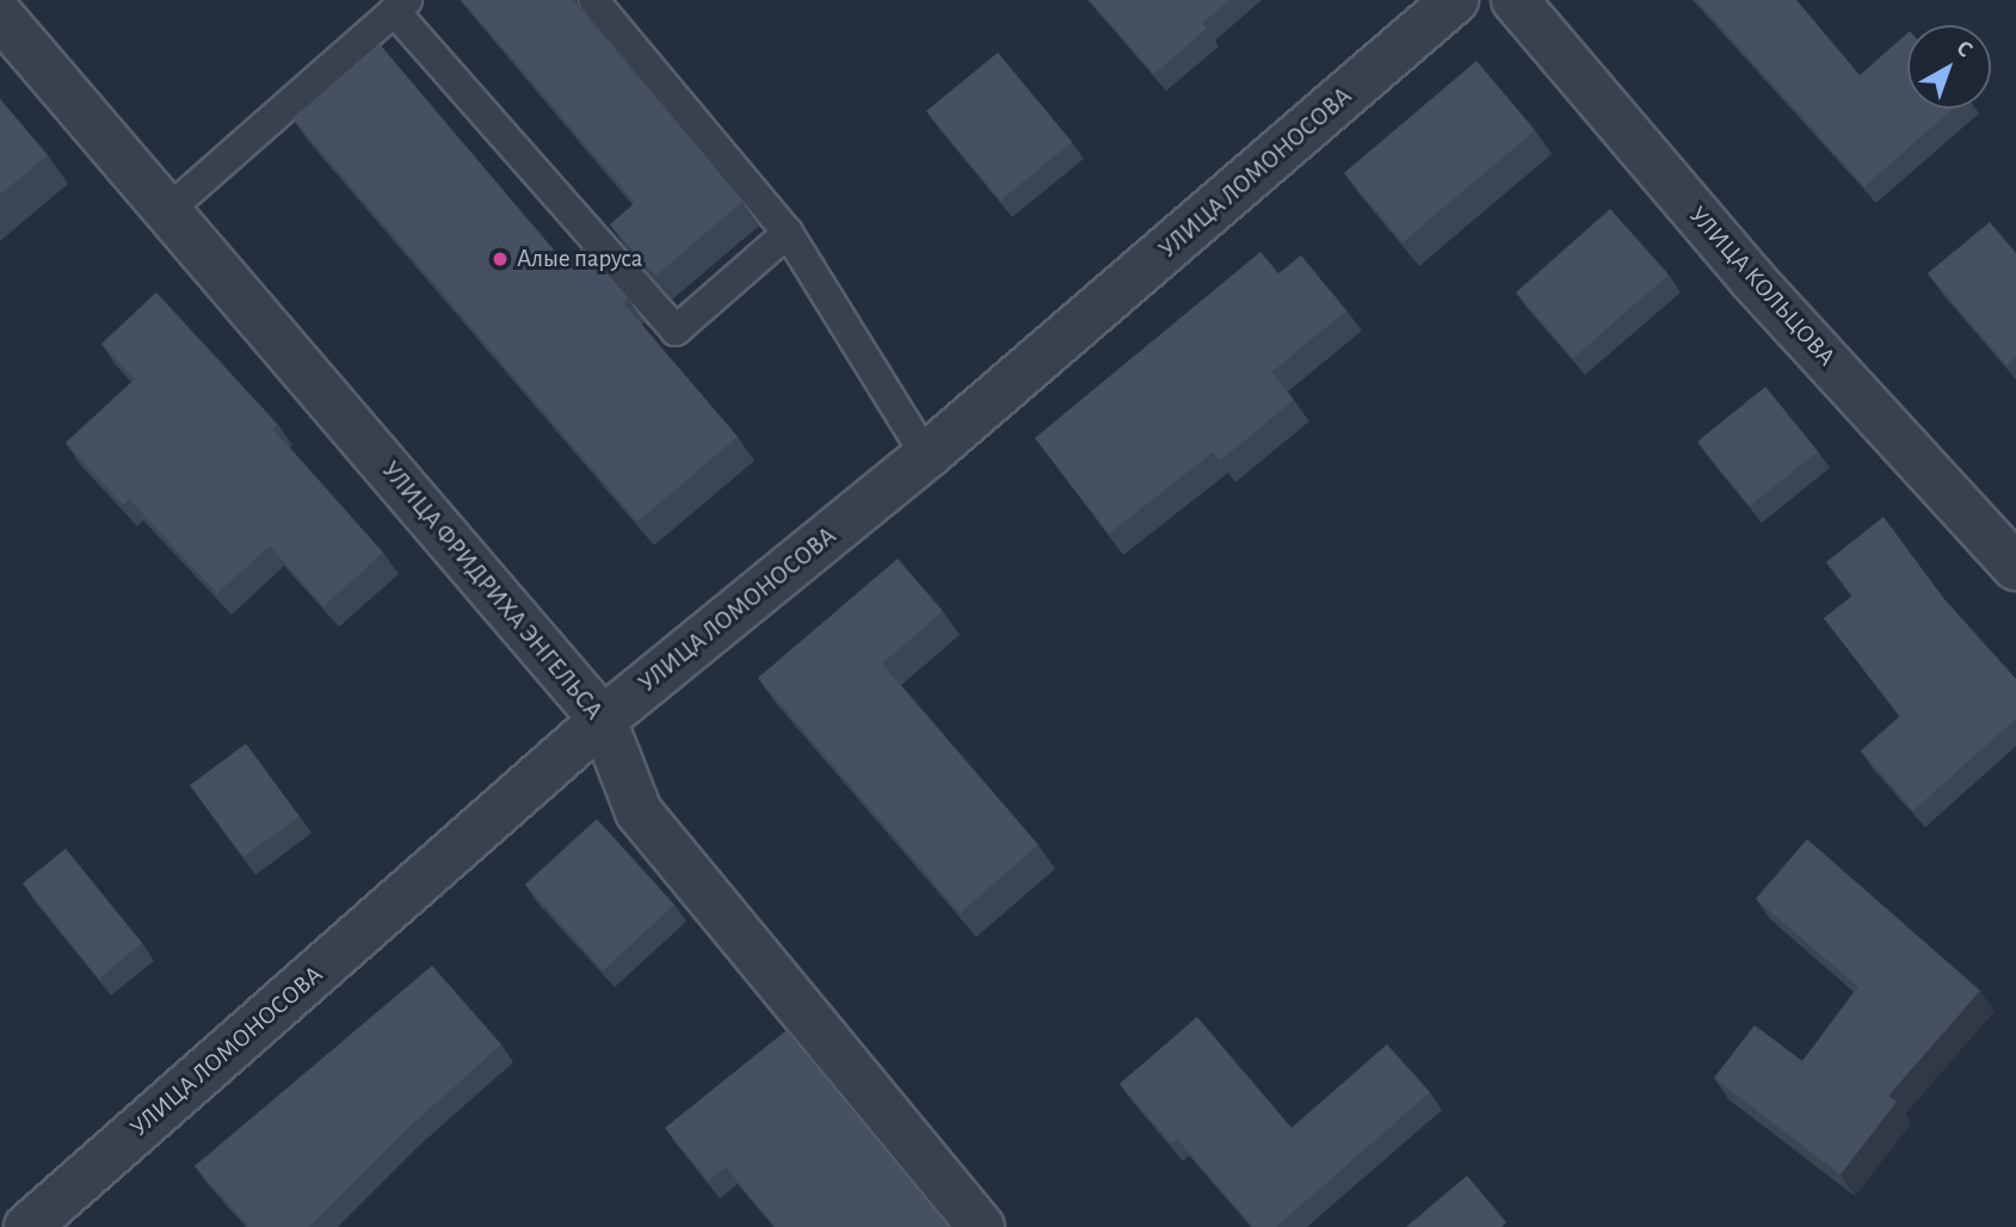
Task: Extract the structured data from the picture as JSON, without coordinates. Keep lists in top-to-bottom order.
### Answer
{
  "streets": {
    "street": ["УЛИЦА ЛОМОНОСОВА", "УЛИЦА КОЛЬЦОВА", "УЛИЦА ФРИДРИХА ЭНГЕЛЬСА"]
  },
  "crossings": [
    ["УЛИЦА ЛОМОНОСОВА", "УЛИЦА ФРИДРИХА ЭНГЕЛЬСА"]
  ],
  "places": ["Алые паруса"],
  "north": "top right"
}
